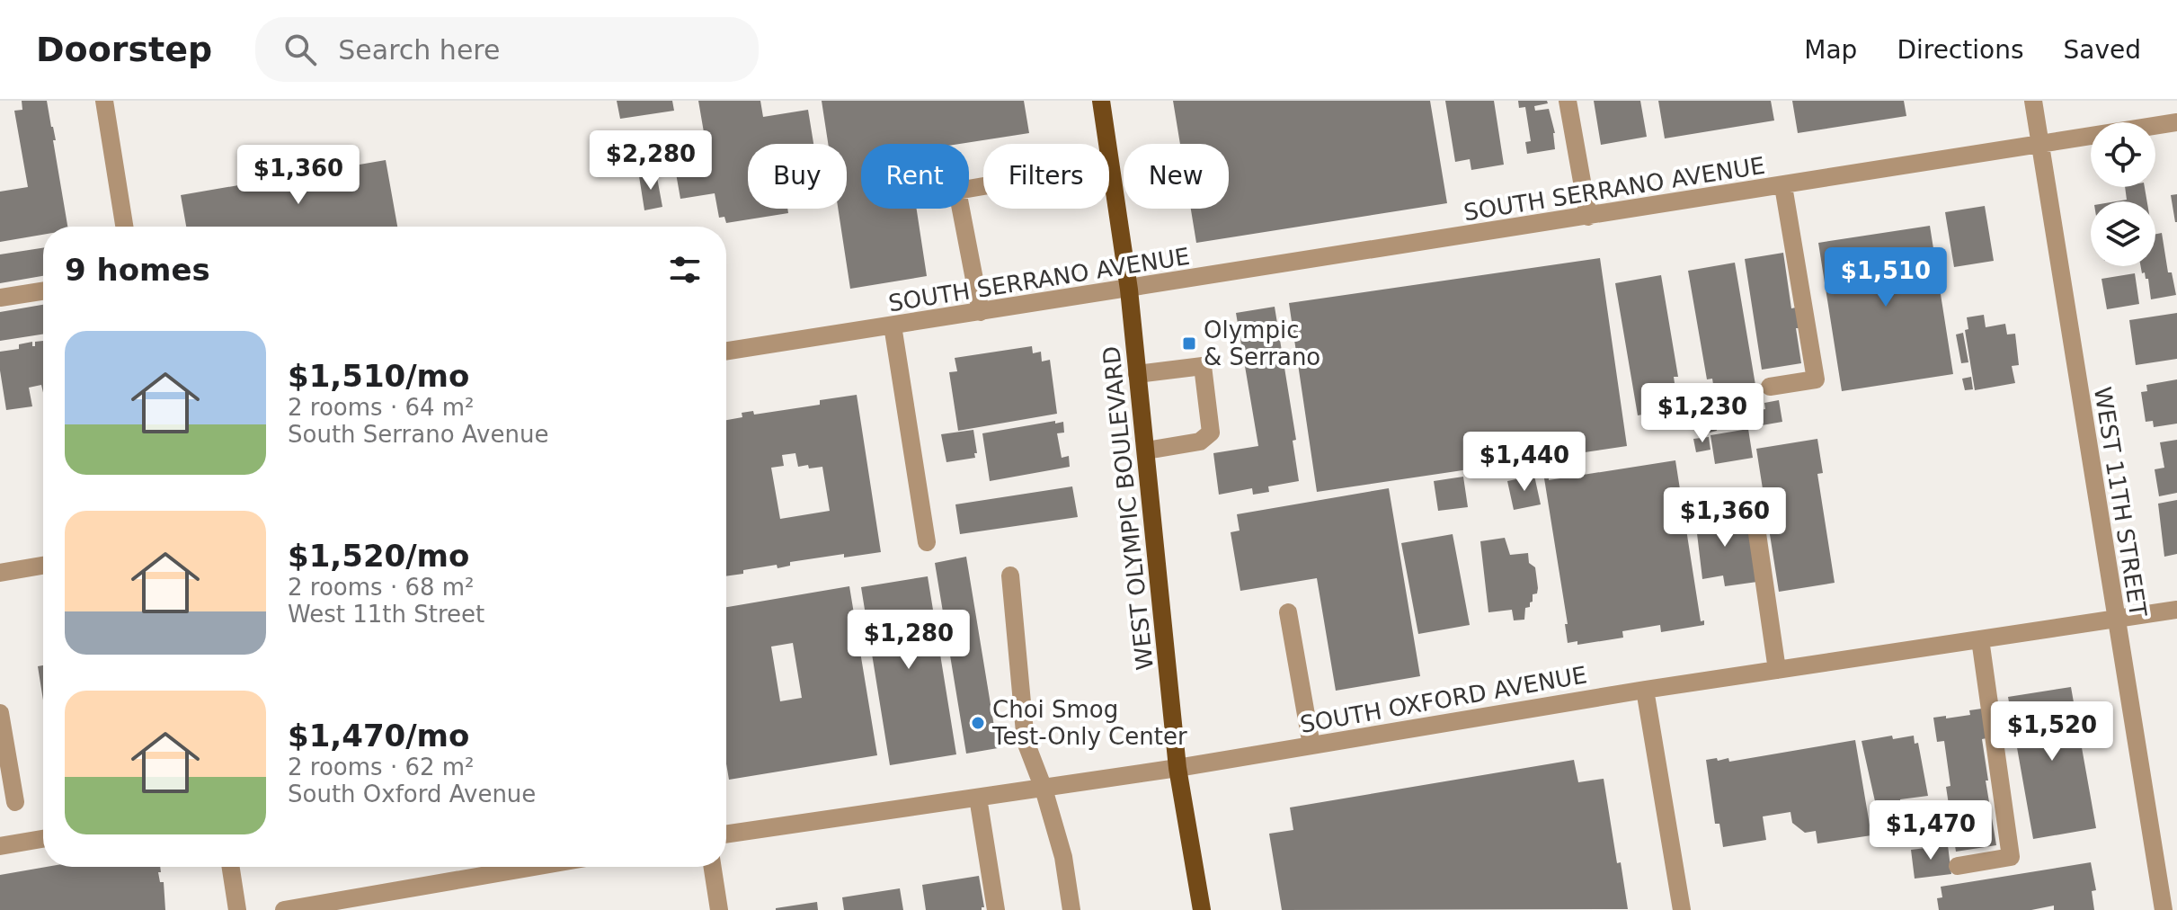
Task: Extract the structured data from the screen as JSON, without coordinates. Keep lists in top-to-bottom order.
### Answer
{
  "streets": {
    "main road": ["WEST OLYMPIC BOULEVARD"],
    "street": ["SOUTH SERRANO AVENUE", "WEST 11TH STREET", "SOUTH OXFORD AVENUE"]
  },
  "crossings": [
    ["SOUTH SERRANO AVENUE", "WEST 11TH STREET"],
    ["SOUTH SERRANO AVENUE", "WEST OLYMPIC BOULEVARD"],
    ["WEST 11TH STREET", "SOUTH OXFORD AVENUE"],
    ["WEST OLYMPIC BOULEVARD", "SOUTH OXFORD AVENUE"]
  ],
  "places": {
    "transit": ["Olympic & Serrano"],
    "other": ["Choi Smog Test-Only Center"]
  },
  "page": {
    "header": "Doorstep",
    "search": "Search here",
    "nav": ["Map", "Directions", "Saved"],
    "price": [
      "$2,280",
      "$1,360",
      "$1,510",
      "$1,230",
      "$1,440",
      "$1,360",
      "$1,280",
      "$1,520",
      "$1,470"
    ],
    "chip": [
      "Buy",
      "Rent",
      "Filters",
      "New"
    ],
    "heading": "9 homes",
    "list": [
      {
        "name": "$1,510/mo",
        "note": "2 rooms · 64 m² · South Serrano Avenue"
      },
      {
        "name": "$1,520/mo",
        "note": "2 rooms · 68 m² · West 11th Street"
      },
      {
        "name": "$1,470/mo",
        "note": "2 rooms · 62 m² · South Oxford Avenue"
      }
    ]
  }
}
